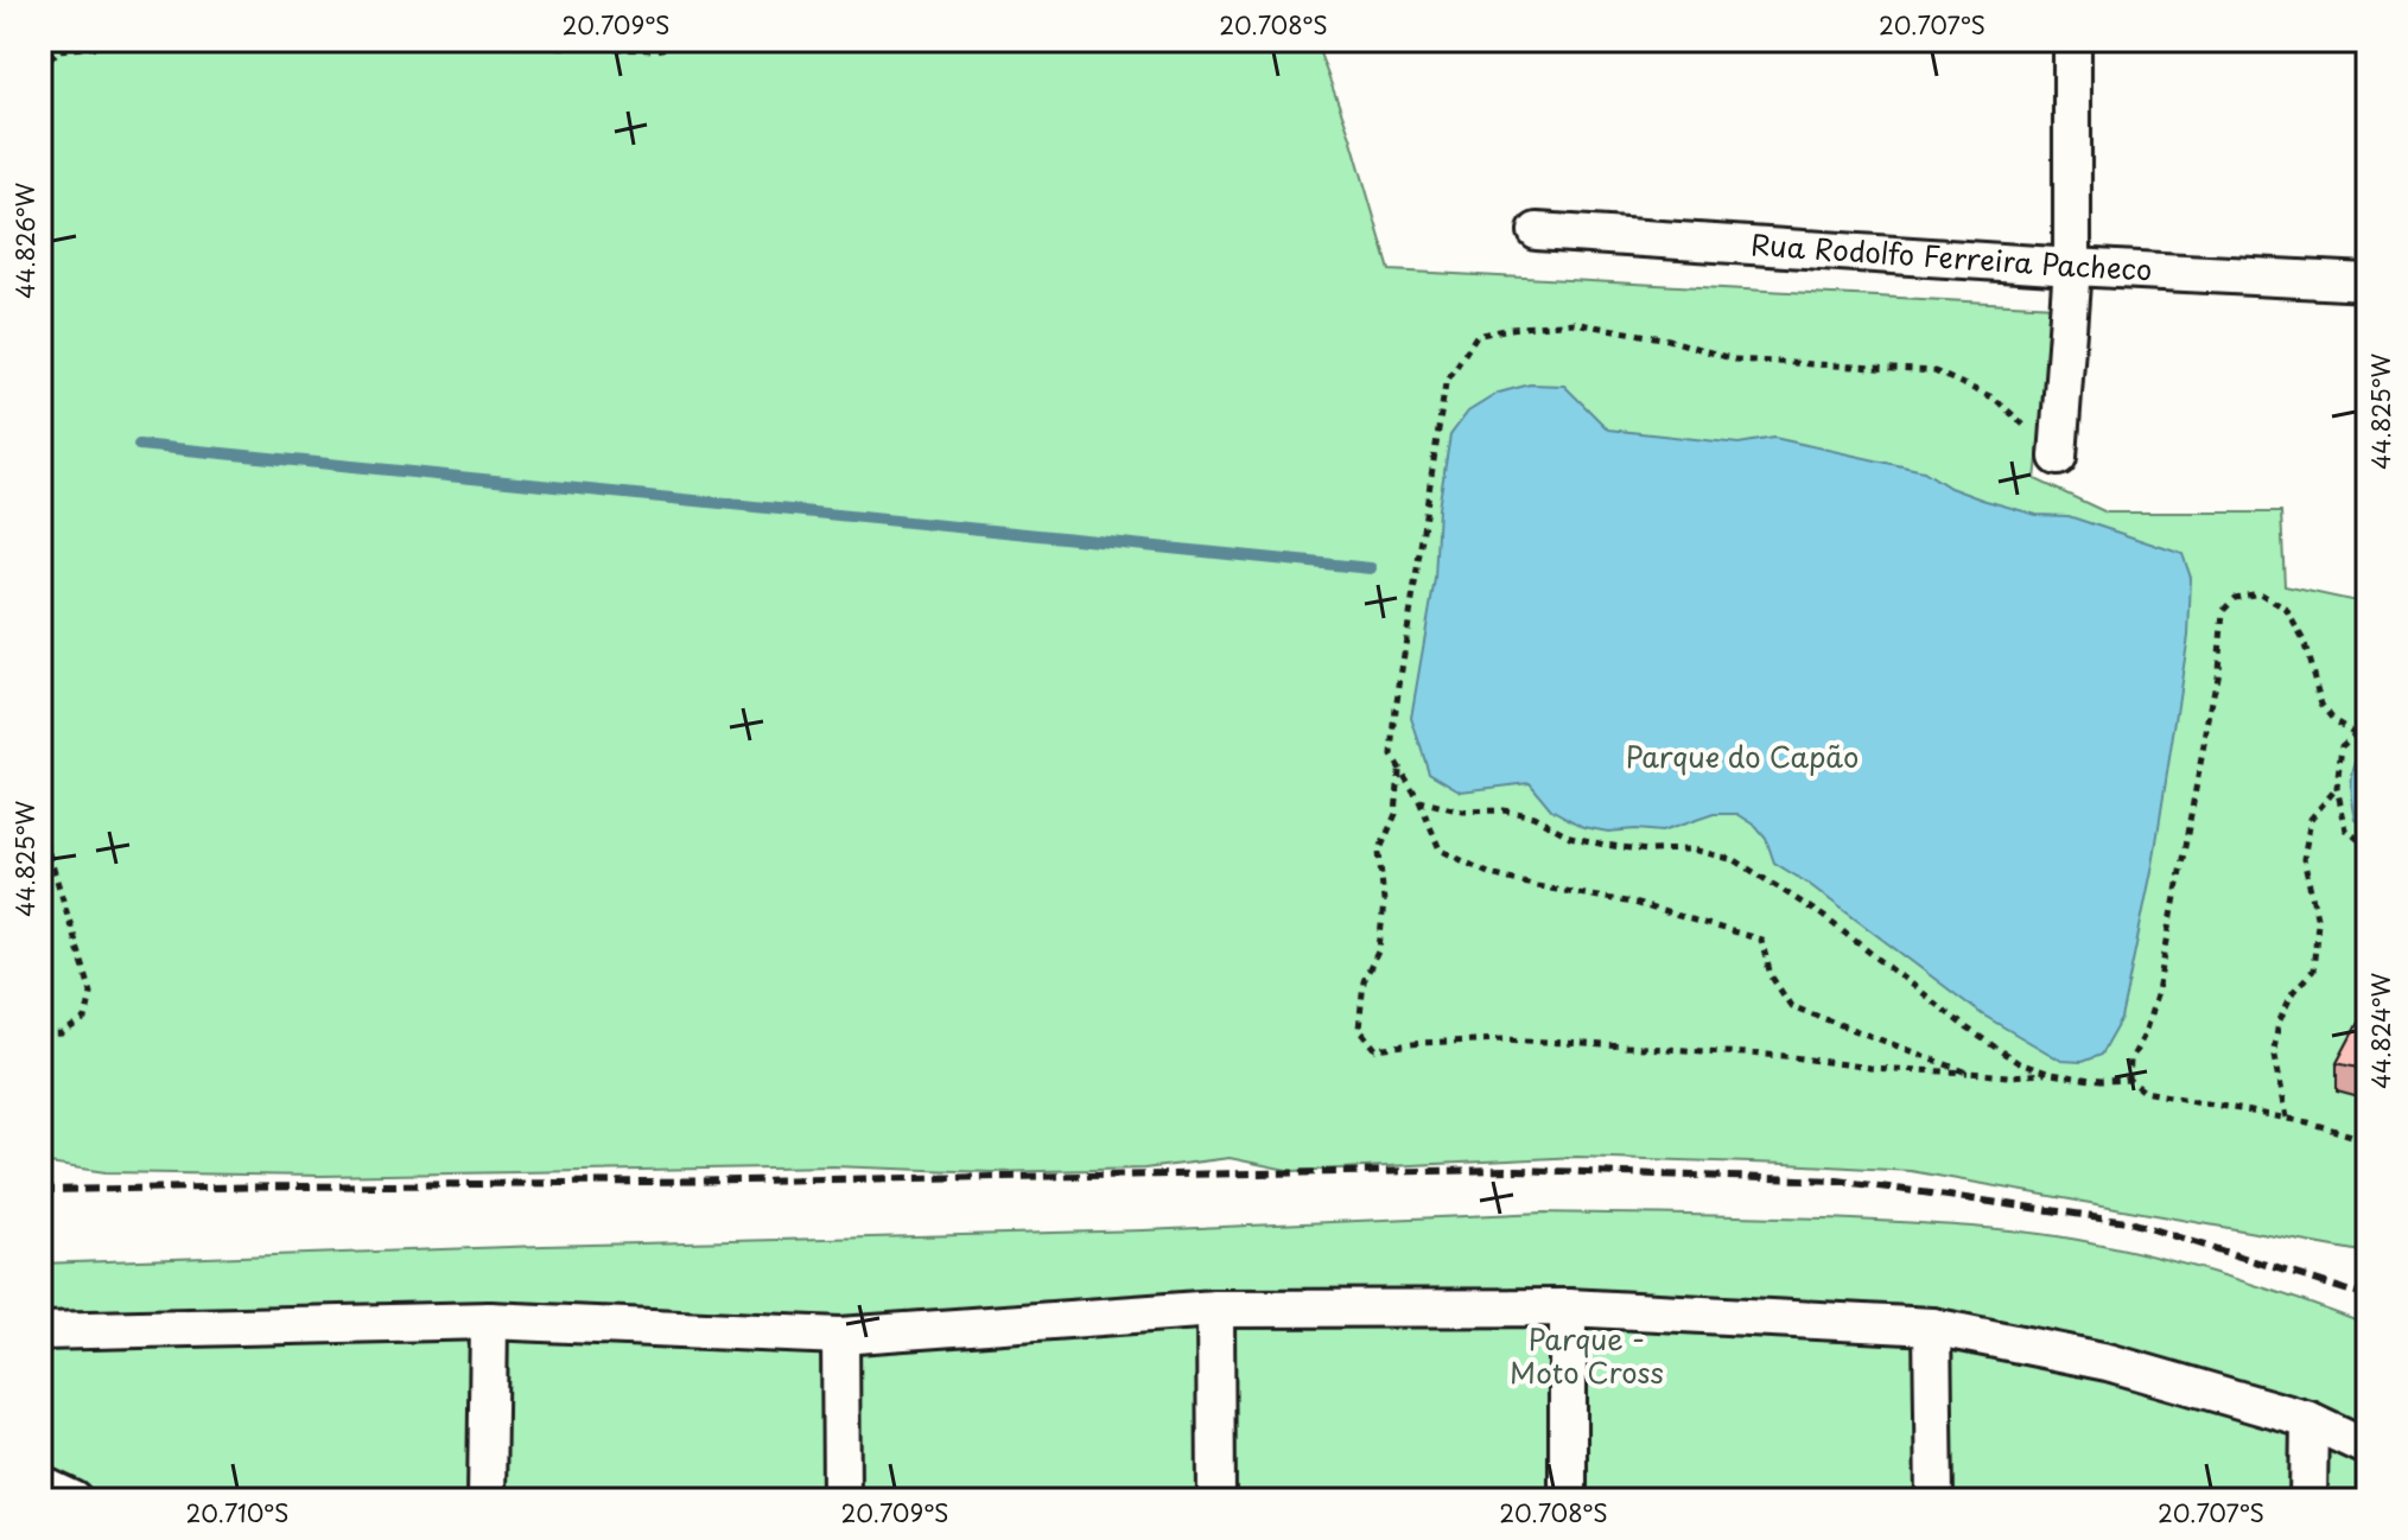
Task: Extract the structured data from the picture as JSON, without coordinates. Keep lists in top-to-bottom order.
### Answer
{
  "streets": {
    "street": ["Rua Rodolfo Ferreira Pacheco"]
  },
  "parks": ["Parque do Capão", "Parque - Moto Cross"],
  "coordinates": [
    "20.709°S",
    "20.708°S",
    "20.707°S",
    "44.826°W",
    "44.825°W",
    "44.824°W",
    "20.710°S"
  ]
}
